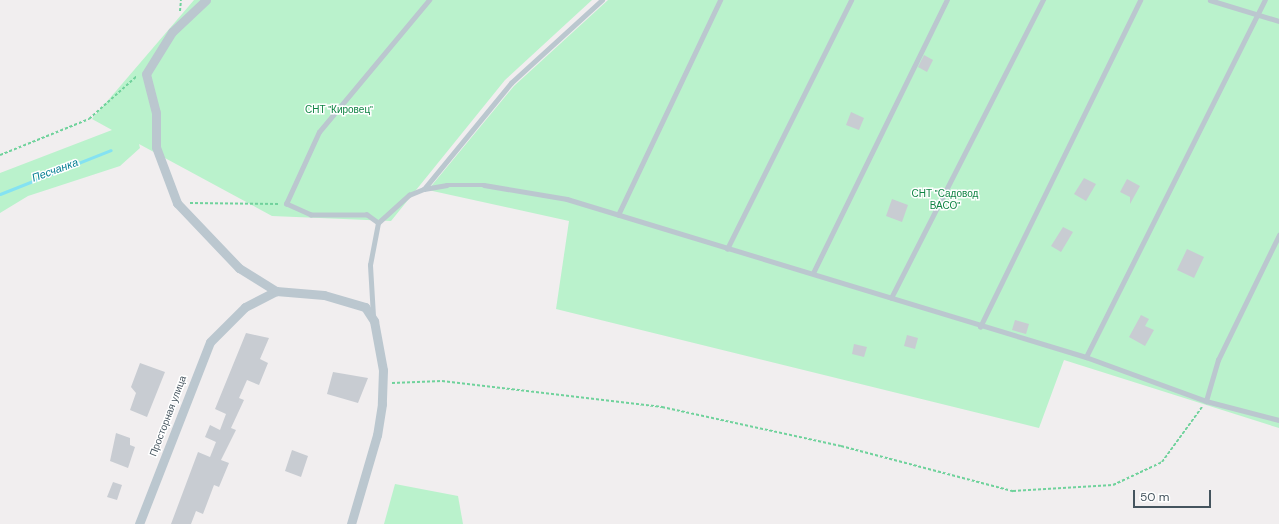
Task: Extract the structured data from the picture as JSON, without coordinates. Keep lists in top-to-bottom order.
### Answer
{
  "streets": {
    "street": ["Просторная улица"]
  },
  "water": ["Песчанка"],
  "parks": ["СНТ \"Кировец\"", "СНТ \"Садовод ВАСО\""],
  "scale_bar": "50 m"
}
